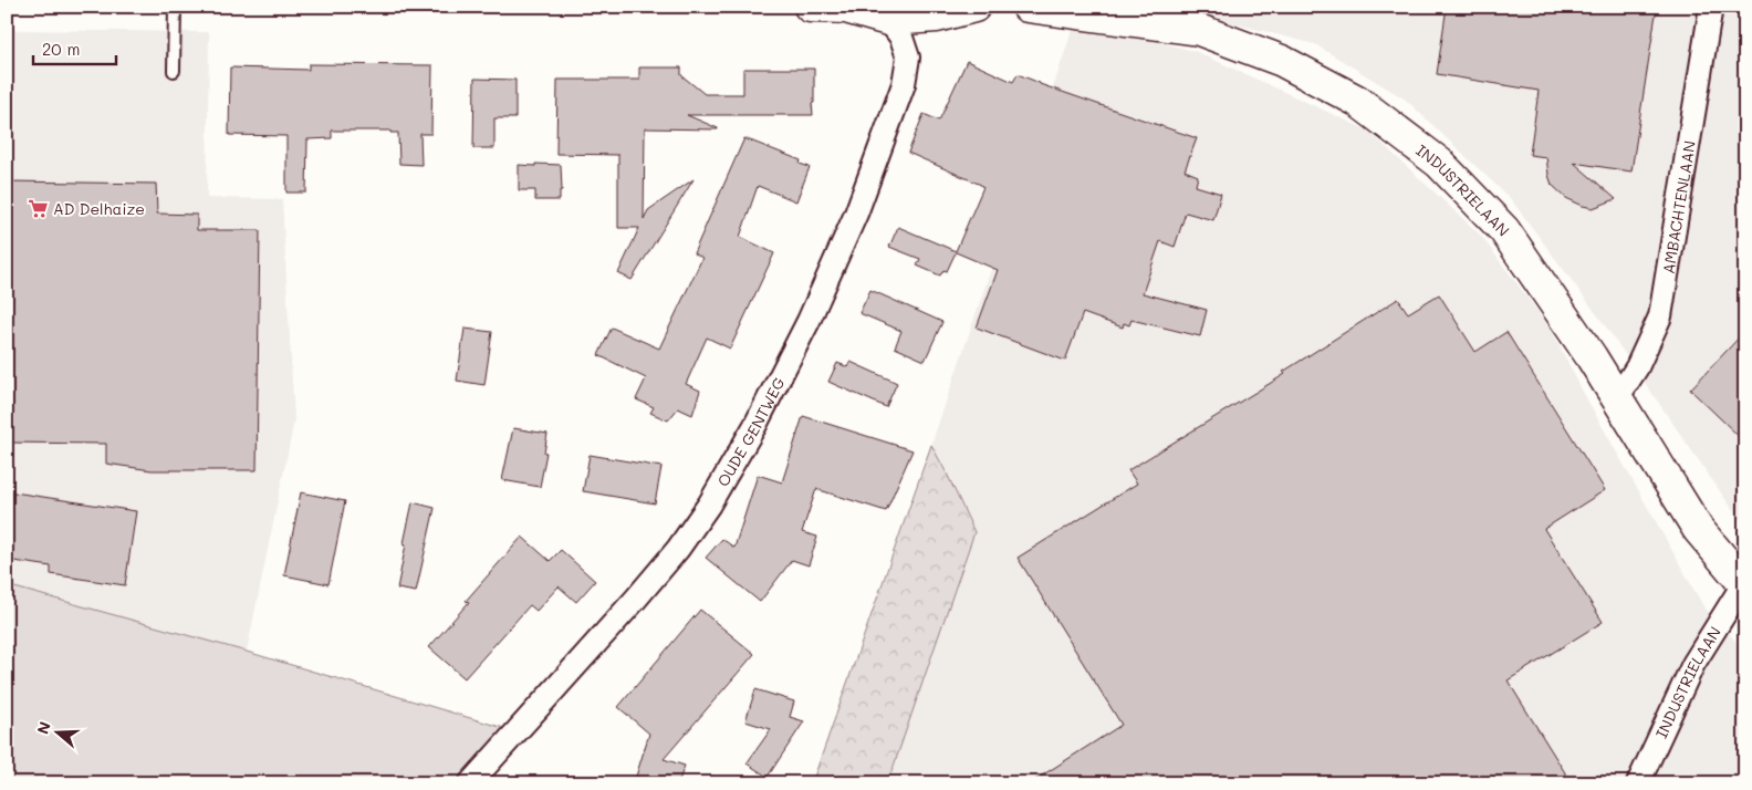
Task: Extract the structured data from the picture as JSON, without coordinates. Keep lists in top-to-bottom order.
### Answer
{
  "streets": {
    "street": ["INDUSTRIELAAN", "AMBACHTENLAAN", "OUDE GENTWEG"]
  },
  "crossings": [
    ["INDUSTRIELAAN", "AMBACHTENLAAN"]
  ],
  "places": {
    "supermarket": ["AD Delhaize"]
  },
  "scale_bar": "20 m",
  "north": "left"
}
